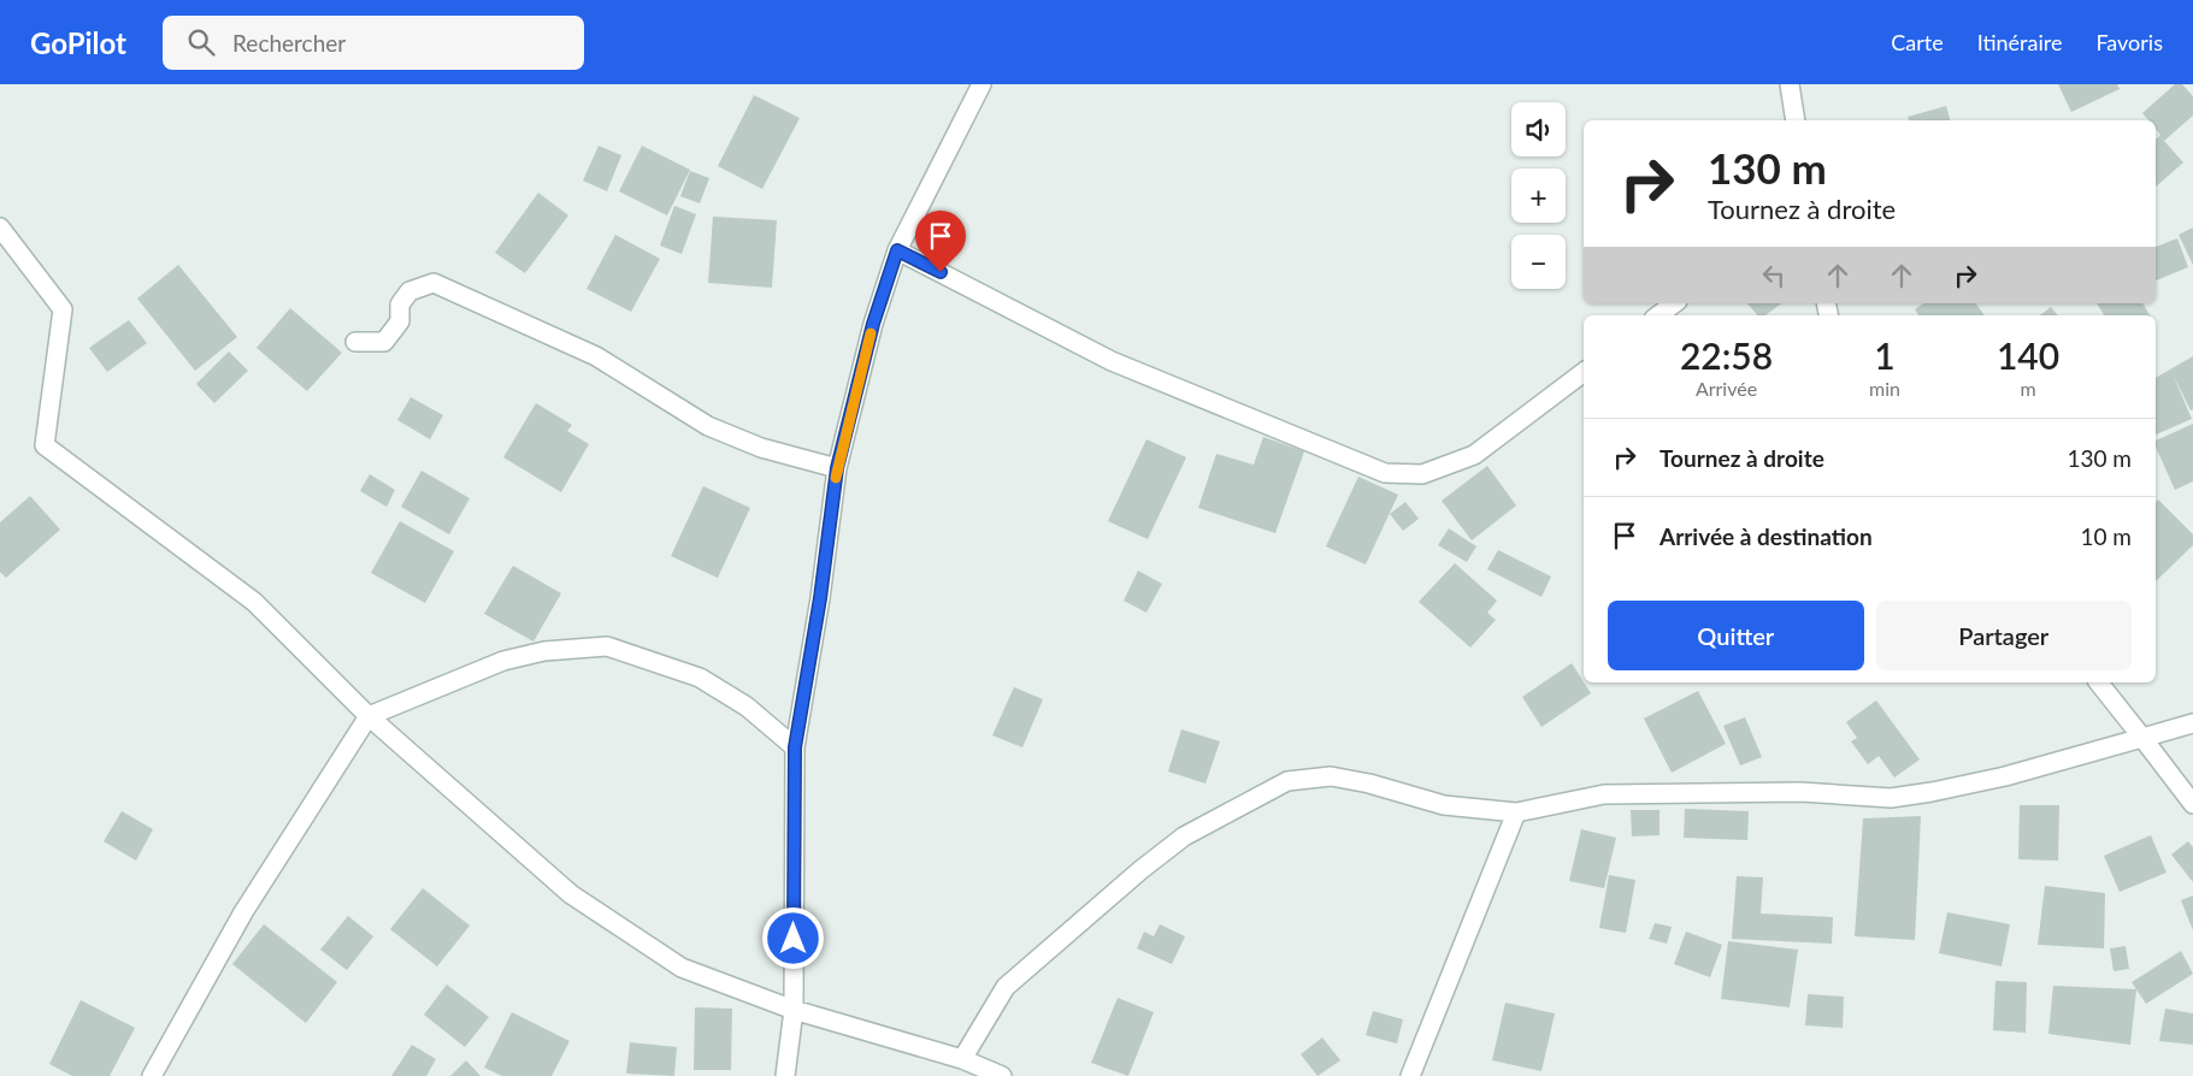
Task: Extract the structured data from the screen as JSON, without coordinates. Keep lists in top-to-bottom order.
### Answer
{
  "page": {
    "header": "GoPilot",
    "search": "Rechercher",
    "nav": ["Carte", "Itinéraire", "Favoris"],
    "map_buttons": ["+", "−"],
    "turn": ["130 m", "Tournez à droite"],
    "eta": [
      "22:58",
      "Arrivée",
      "1",
      "min",
      "140",
      "m"
    ],
    "list": [
      {
        "name": "Tournez à droite",
        "value": "130 m"
      },
      {
        "name": "Arrivée à destination",
        "value": "10 m"
      }
    ],
    "buttons": ["Quitter", "Partager"]
  }
}
